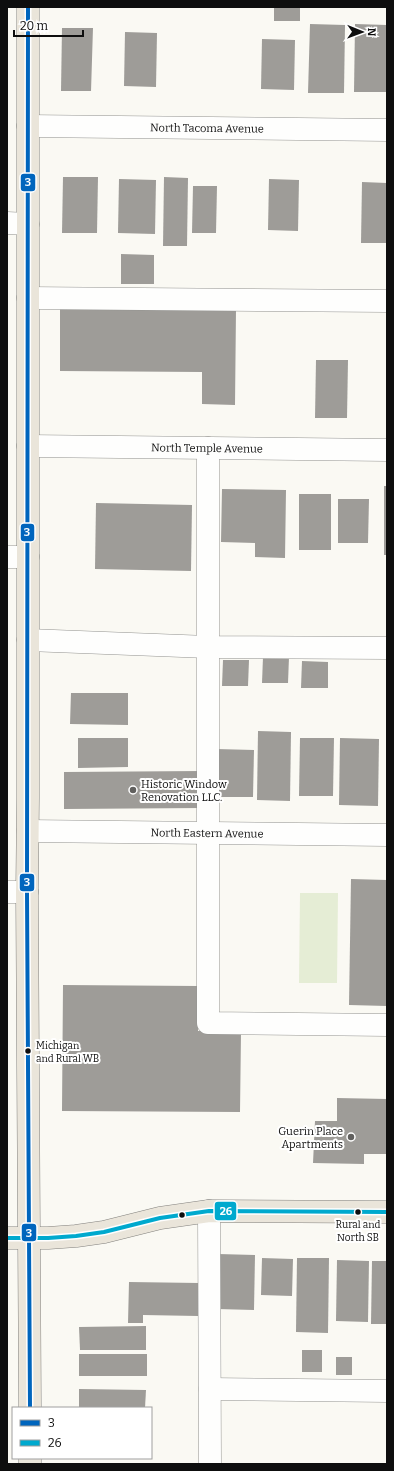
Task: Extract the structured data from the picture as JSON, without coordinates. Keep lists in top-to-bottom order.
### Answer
{
  "streets": {
    "street": ["North Tacoma Avenue", "North Temple Avenue", "North Eastern Avenue"]
  },
  "places": [
    "Historic Window Renovation LLC.",
    "Michigan and Rural WB",
    "Guerin Place Apartments",
    "Rural and North SB"
  ],
  "lines": ["transit line 3", "transit line 26"],
  "legend": ["3", "26"],
  "scale_bar": "20 m",
  "north": "right"
}
